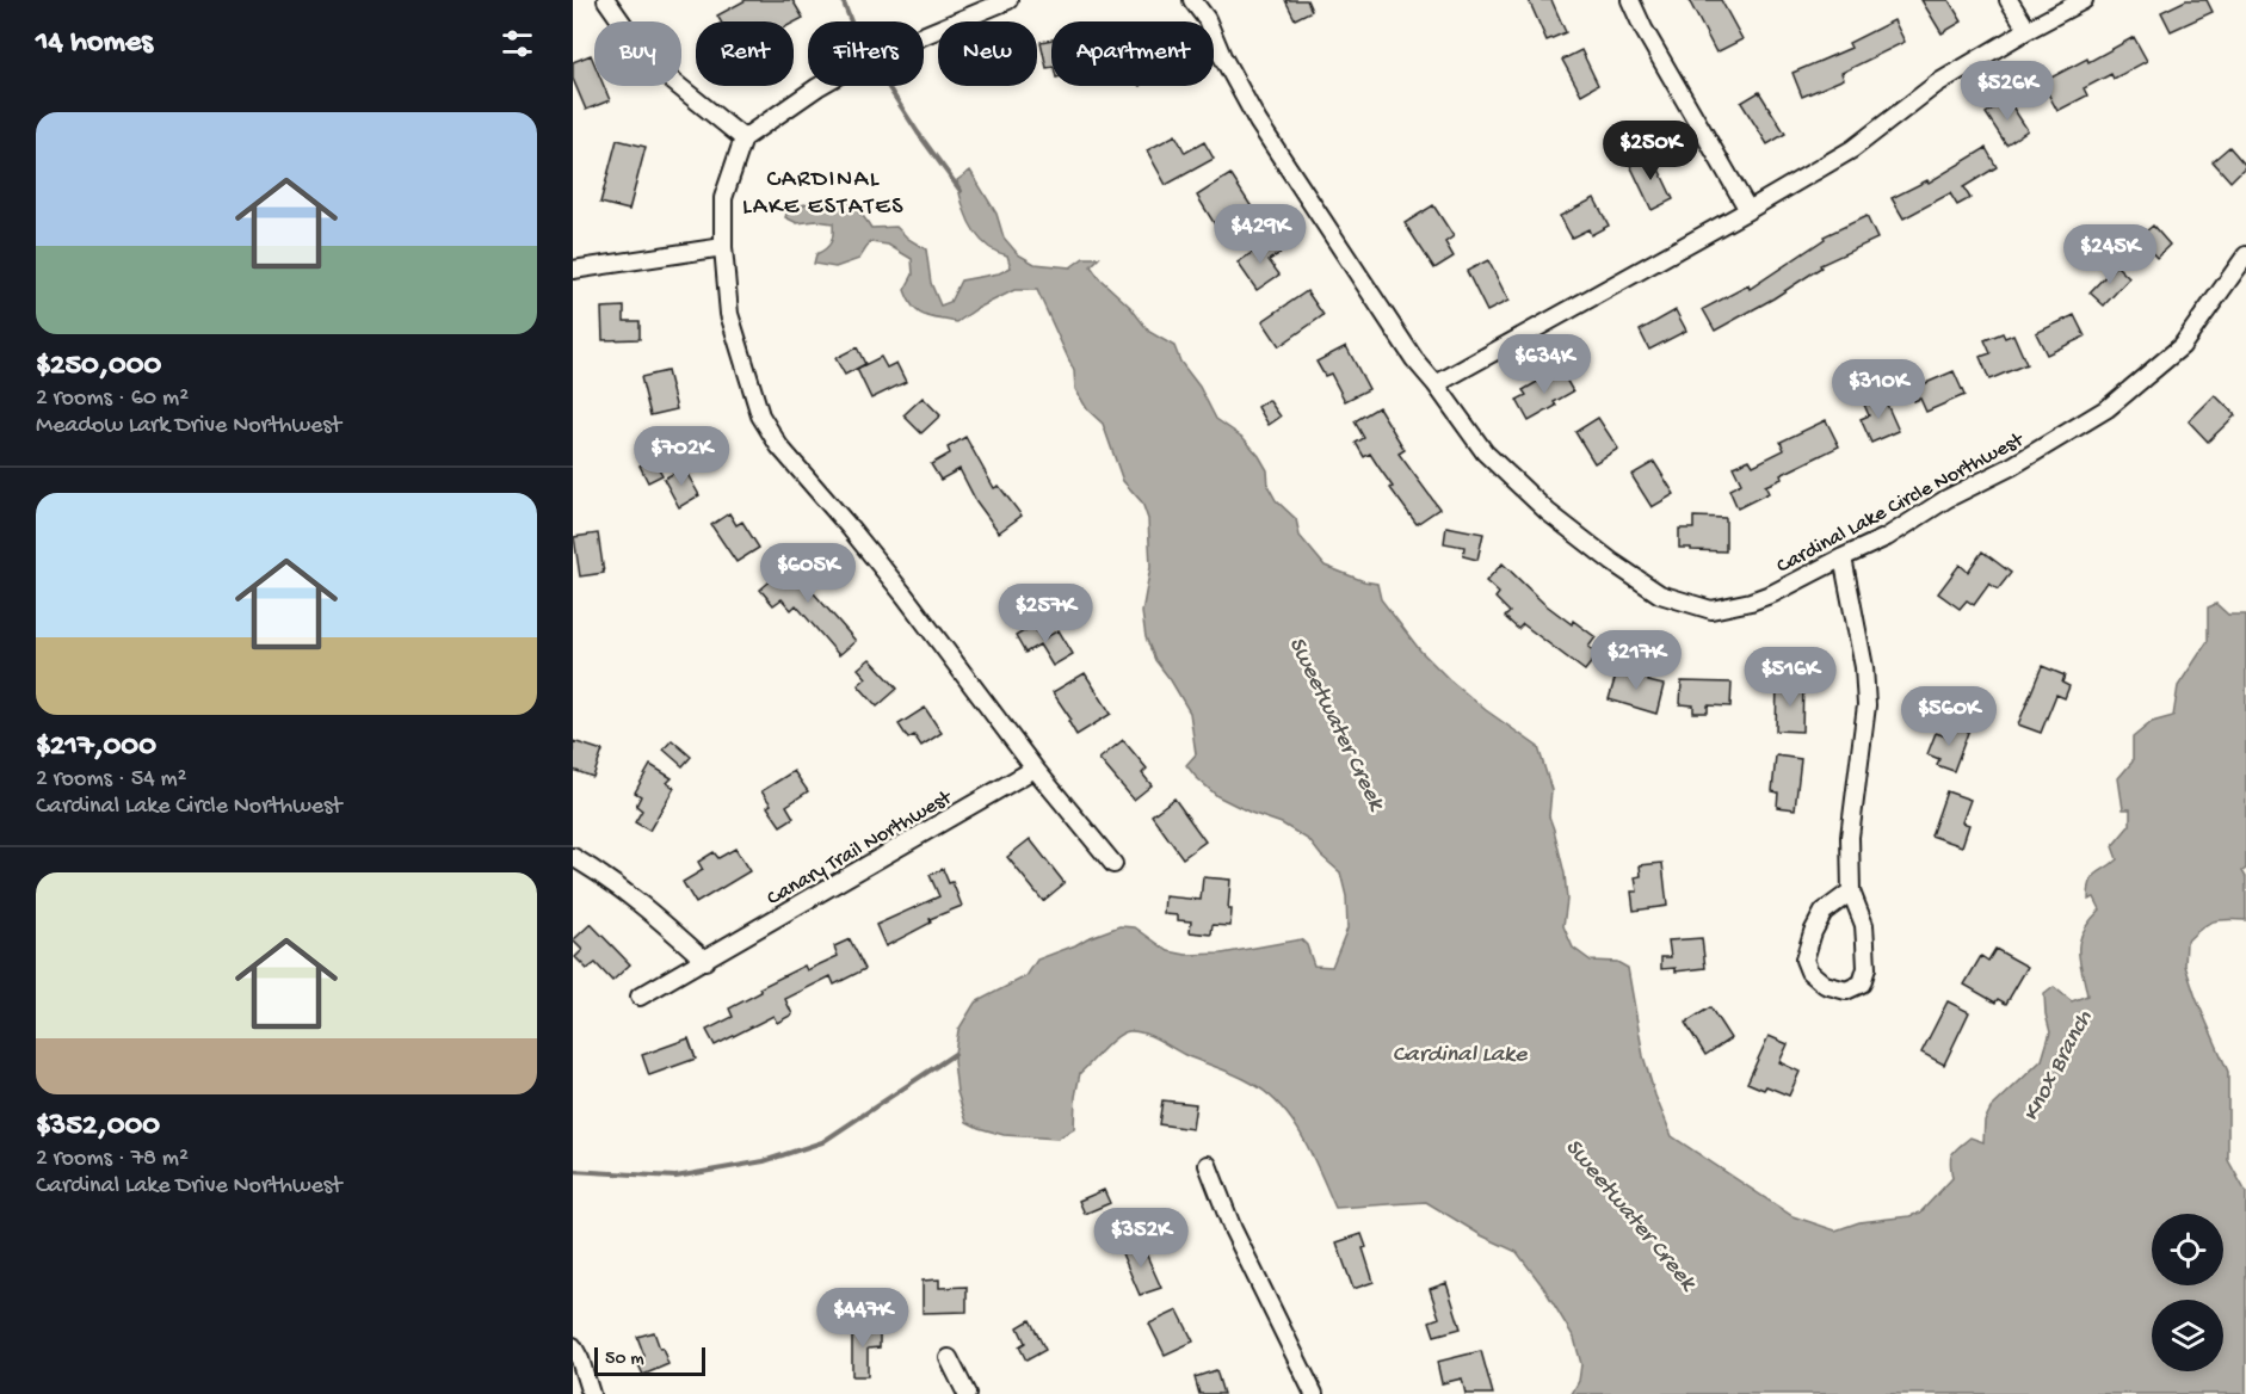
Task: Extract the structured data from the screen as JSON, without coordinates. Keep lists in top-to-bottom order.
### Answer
{
  "streets": {
    "street": ["Cardinal Lake Circle Northwest", "Canary Trail Northwest"]
  },
  "districts": ["CARDINAL LAKE ESTATES"],
  "water": ["Sweetwater Creek", "Cardinal Lake", "Knox Branch"],
  "scale_bar": "50 m",
  "page": {
    "heading": "14 homes",
    "chip": [
      "Buy",
      "Rent",
      "Filters",
      "New",
      "Apartment"
    ],
    "price": [
      "$526K",
      "$250K",
      "$429K",
      "$245K",
      "$634K",
      "$310K",
      "$702K",
      "$605K",
      "$257K",
      "$217K",
      "$516K",
      "$560K",
      "$352K",
      "$447K"
    ],
    "list": [
      {
        "name": "$250,000",
        "note": "2 rooms · 60 m² · Meadow Lark Drive Northwest"
      },
      {
        "name": "$217,000",
        "note": "2 rooms · 54 m² · Cardinal Lake Circle Northwest"
      },
      {
        "name": "$352,000",
        "note": "2 rooms · 78 m² · Cardinal Lake Drive Northwest"
      }
    ],
    "scale": "50 m"
  }
}
